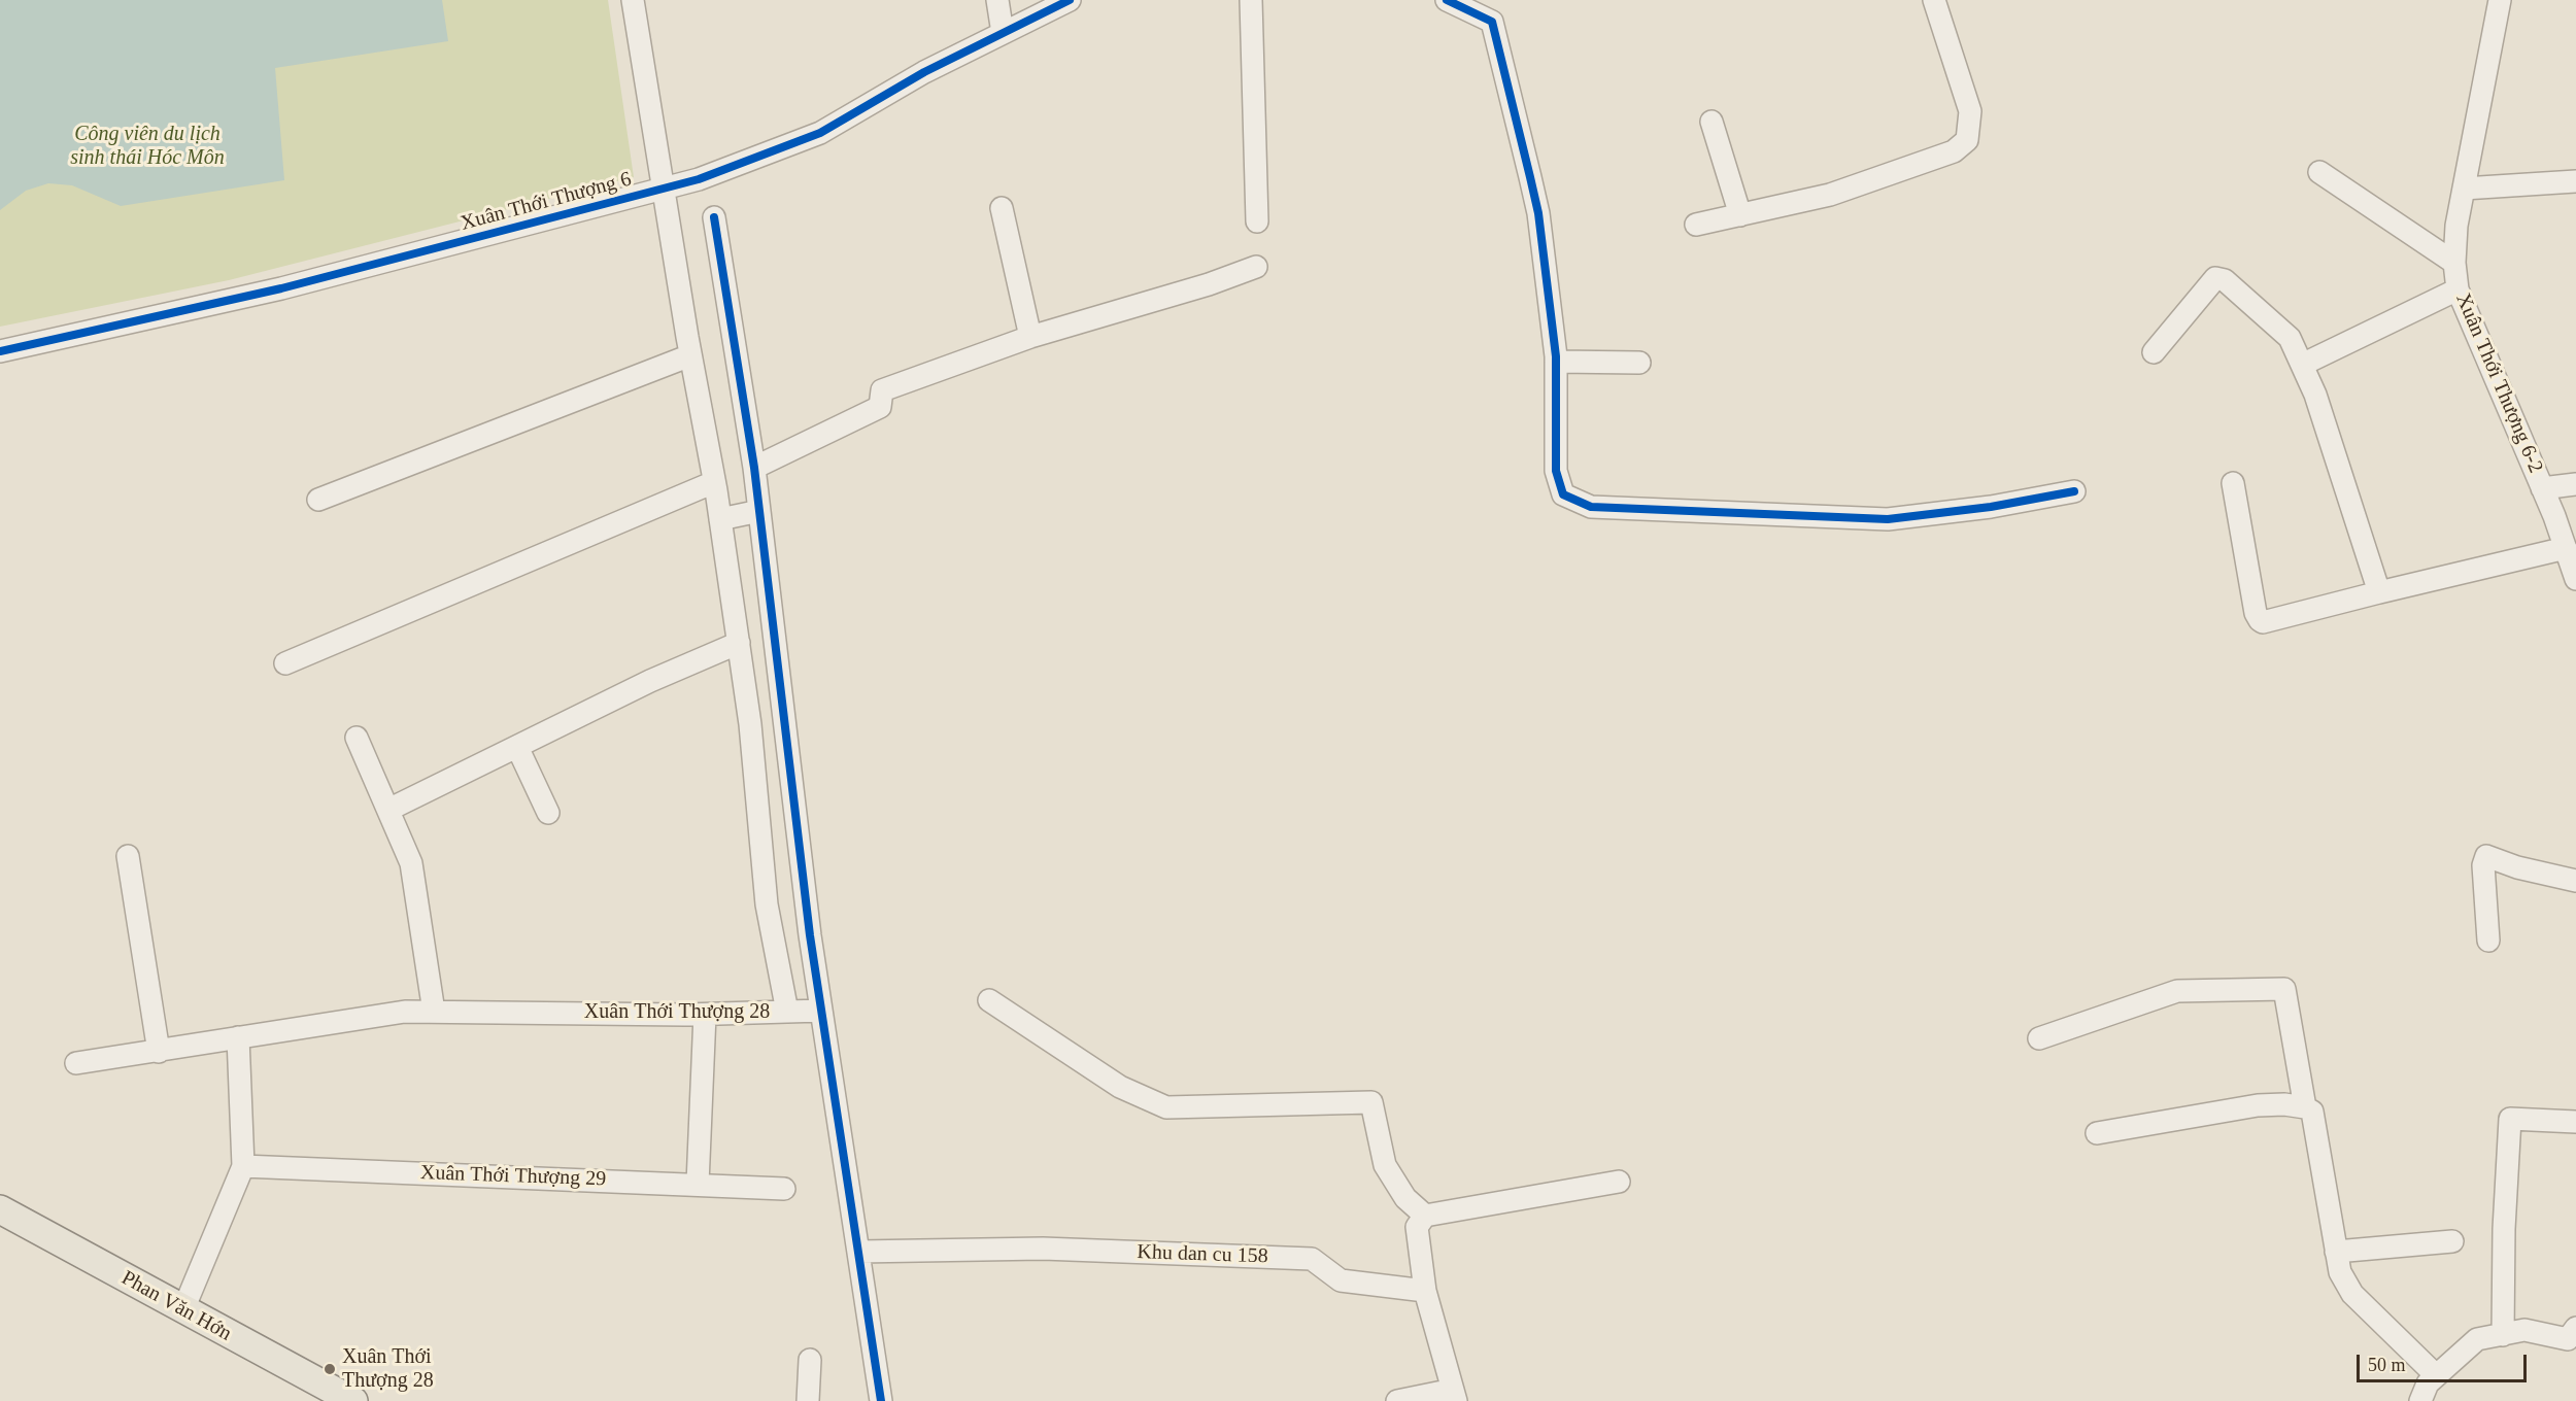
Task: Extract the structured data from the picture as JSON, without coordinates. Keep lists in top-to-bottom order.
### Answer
{
  "streets": {
    "main road": ["Phan Văn Hớn"],
    "street": [
      "Xuân Thới Thượng 6",
      "Xuân Thới Thượng 6-2",
      "Xuân Thới Thượng 28",
      "Xuân Thới Thượng 29",
      "Khu dan cu 158"
    ]
  },
  "parks": ["Công viên du lịch sinh thái Hóc Môn"],
  "places": ["Xuân Thới Thượng 28"],
  "scale_bar": "50 m"
}
